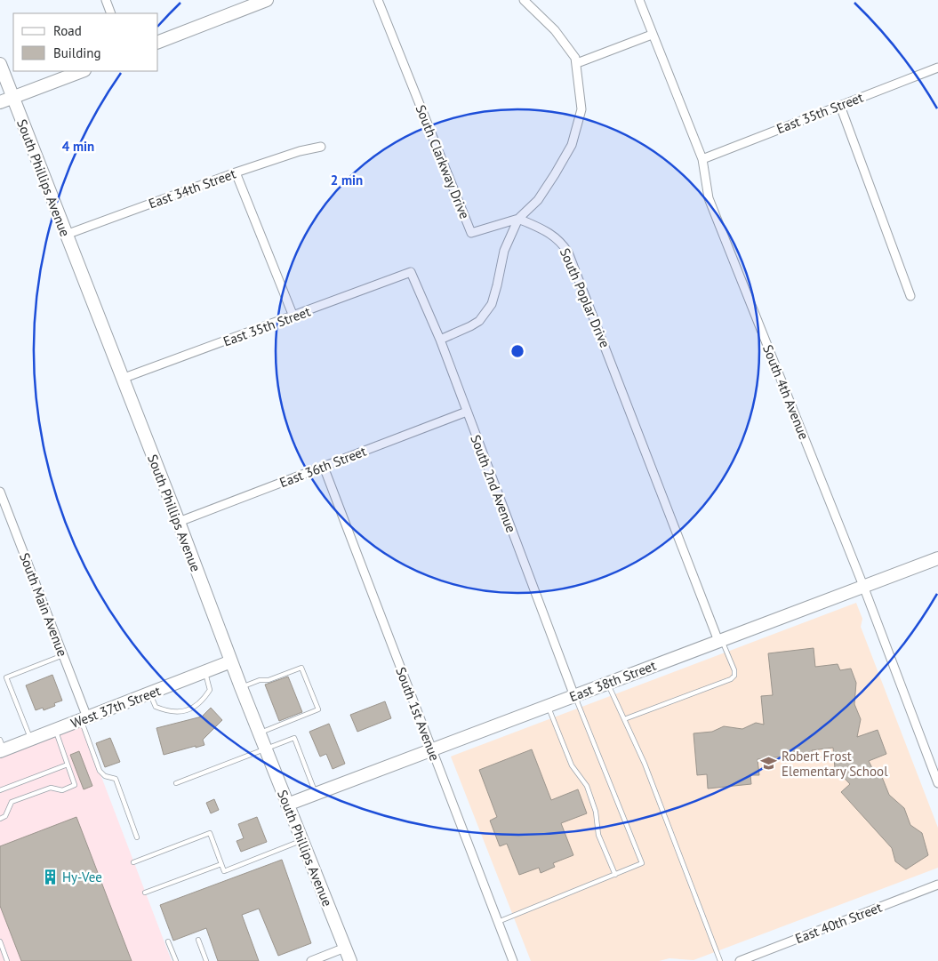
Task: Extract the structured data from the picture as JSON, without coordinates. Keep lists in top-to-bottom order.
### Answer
{
  "streets": {
    "street": [
      "East 35th Street",
      "South Clarkway Drive",
      "South Phillips Avenue",
      "East 34th Street",
      "South Poplar Drive",
      "South 4th Avenue",
      "East 36th Street",
      "South 2nd Avenue",
      "South Main Avenue",
      "East 38th Street",
      "West 37th Street",
      "South 1st Avenue",
      "East 40th Street"
    ]
  },
  "crossings": [
    ["East 35th Street", "South Phillips Avenue"],
    ["East 35th Street", "South 4th Avenue"],
    ["East 35th Street", "South 2nd Avenue"],
    ["South Clarkway Drive", "South Poplar Drive"],
    ["South Phillips Avenue", "East 34th Street"],
    ["South Phillips Avenue", "East 36th Street"],
    ["South Phillips Avenue", "East 38th Street"],
    ["South Phillips Avenue", "West 37th Street"],
    ["South Poplar Drive", "East 38th Street"],
    ["South 4th Avenue", "East 38th Street"],
    ["East 36th Street", "South 2nd Avenue"],
    ["East 36th Street", "South 1st Avenue"],
    ["South 2nd Avenue", "East 38th Street"],
    ["South Main Avenue", "West 37th Street"],
    ["East 38th Street", "South 1st Avenue"]
  ],
  "places": {
    "school or university": ["Robert Frost Elementary School"],
    "building": ["Hy-Vee"]
  },
  "legend": ["Road", "Building"],
  "rings": ["4 min", "2 min"]
}
